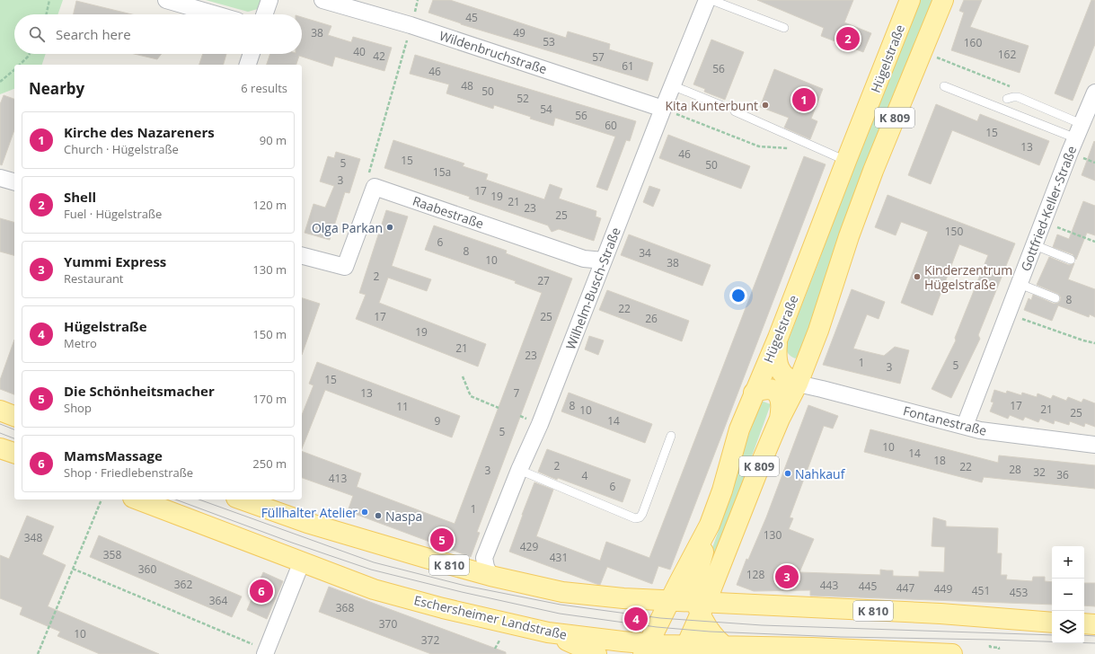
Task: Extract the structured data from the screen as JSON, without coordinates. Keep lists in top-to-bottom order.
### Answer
{
  "streets": {
    "main road": [
      "Hügelstraße",
      "K 809",
      "K 810",
      "Eschersheimer Landstraße"
    ],
    "street": [
      "Wildenbruchstraße",
      "Gottfried-Keller-Straße",
      "Raabestraße",
      "Wilhelm-Busch-Straße",
      "Fontanestraße"
    ]
  },
  "crossings": [
    ["Wildenbruchstraße", "Wilhelm-Busch-Straße"],
    ["Hügelstraße", "K 810"],
    ["Hügelstraße", "Eschersheimer Landstraße"],
    ["K 809", "Fontanestraße"],
    ["K 809", "K 810"],
    ["K 809", "Eschersheimer Landstraße"],
    ["Gottfried-Keller-Straße", "Fontanestraße"],
    ["Raabestraße", "Wilhelm-Busch-Straße"],
    ["Wilhelm-Busch-Straße", "K 810"]
  ],
  "places": [
    "Kita Kunterbunt",
    "Olga Parkan",
    "Kinderzentrum Hügelstraße",
    "Nahkauf",
    "Füllhalter Atelier",
    "Naspa"
  ],
  "house_numbers": [
    "45",
    "38",
    "49",
    "53",
    "160",
    "40",
    "162",
    "42",
    "57",
    "61",
    "56",
    "46",
    "48",
    "50",
    "52",
    "54",
    "56",
    "60",
    "15",
    "13",
    "46",
    "15",
    "5",
    "50",
    "15a",
    "3",
    "17",
    "19",
    "21",
    "23",
    "25",
    "150",
    "6",
    "8",
    "34",
    "10",
    "38",
    "2",
    "27",
    "8",
    "22",
    "17",
    "25",
    "26",
    "19",
    "21",
    "23",
    "1",
    "5",
    "3",
    "15",
    "13",
    "7",
    "8",
    "17",
    "11",
    "21",
    "10",
    "25",
    "9",
    "14",
    "5",
    "10",
    "14",
    "18",
    "2",
    "22",
    "28",
    "3",
    "32",
    "36",
    "4",
    "413",
    "6",
    "1",
    "130",
    "348",
    "429",
    "358",
    "431",
    "360",
    "128",
    "362",
    "443",
    "445",
    "447",
    "449",
    "451",
    "453",
    "364",
    "368",
    "370",
    "10",
    "372"
  ],
  "page": {
    "search": "Search here",
    "pins": [
      "2",
      "1",
      "5",
      "3",
      "6",
      "4"
    ],
    "heading": ["Nearby", "6 results"],
    "list": [
      {
        "mark": "1",
        "name": "Kirche des Nazareners",
        "note": "Church · Hügelstraße",
        "value": "90 m"
      },
      {
        "mark": "2",
        "name": "Shell",
        "note": "Fuel · Hügelstraße",
        "value": "120 m"
      },
      {
        "mark": "3",
        "name": "Yummi Express",
        "note": "Restaurant",
        "value": "130 m"
      },
      {
        "mark": "4",
        "name": "Hügelstraße",
        "note": "Metro",
        "value": "150 m"
      },
      {
        "mark": "5",
        "name": "Die Schönheitsmacher",
        "note": "Shop",
        "value": "170 m"
      },
      {
        "mark": "6",
        "name": "MamsMassage",
        "note": "Shop · Friedlebenstraße",
        "value": "250 m"
      }
    ],
    "map_buttons": ["+", "−"]
  }
}
